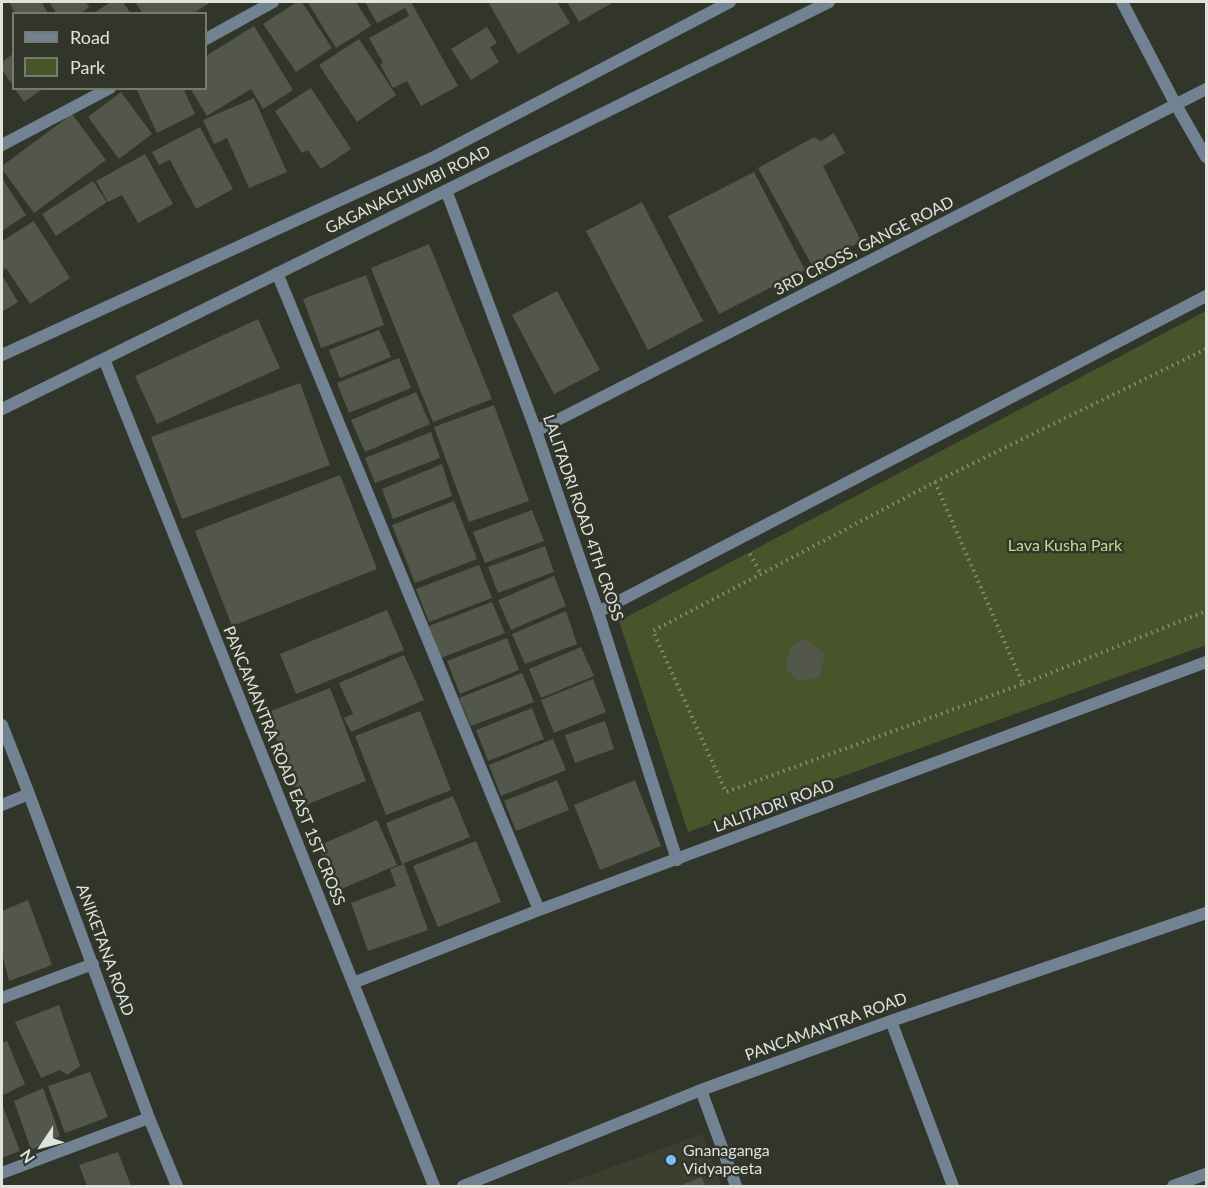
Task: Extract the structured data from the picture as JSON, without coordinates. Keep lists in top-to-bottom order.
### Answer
{
  "streets": {
    "street": [
      "GAGANACHUMBI ROAD",
      "3RD CROSS, GANGE ROAD",
      "LALITADRI ROAD 4TH CROSS",
      "PANCAMANTRA ROAD EAST 1ST CROSS",
      "LALITADRI ROAD",
      "ANIKETANA ROAD",
      "PANCAMANTRA ROAD"
    ]
  },
  "crossings": [
    ["GAGANACHUMBI ROAD", "LALITADRI ROAD 4TH CROSS"],
    ["GAGANACHUMBI ROAD", "PANCAMANTRA ROAD EAST 1ST CROSS"],
    ["3RD CROSS, GANGE ROAD", "LALITADRI ROAD 4TH CROSS"],
    ["LALITADRI ROAD 4TH CROSS", "LALITADRI ROAD"],
    ["PANCAMANTRA ROAD EAST 1ST CROSS", "LALITADRI ROAD"]
  ],
  "parks": ["Lava Kusha Park"],
  "places": ["Gnanaganga Vidyapeeta"],
  "legend": ["Road", "Park"],
  "north": "bottom left"
}
